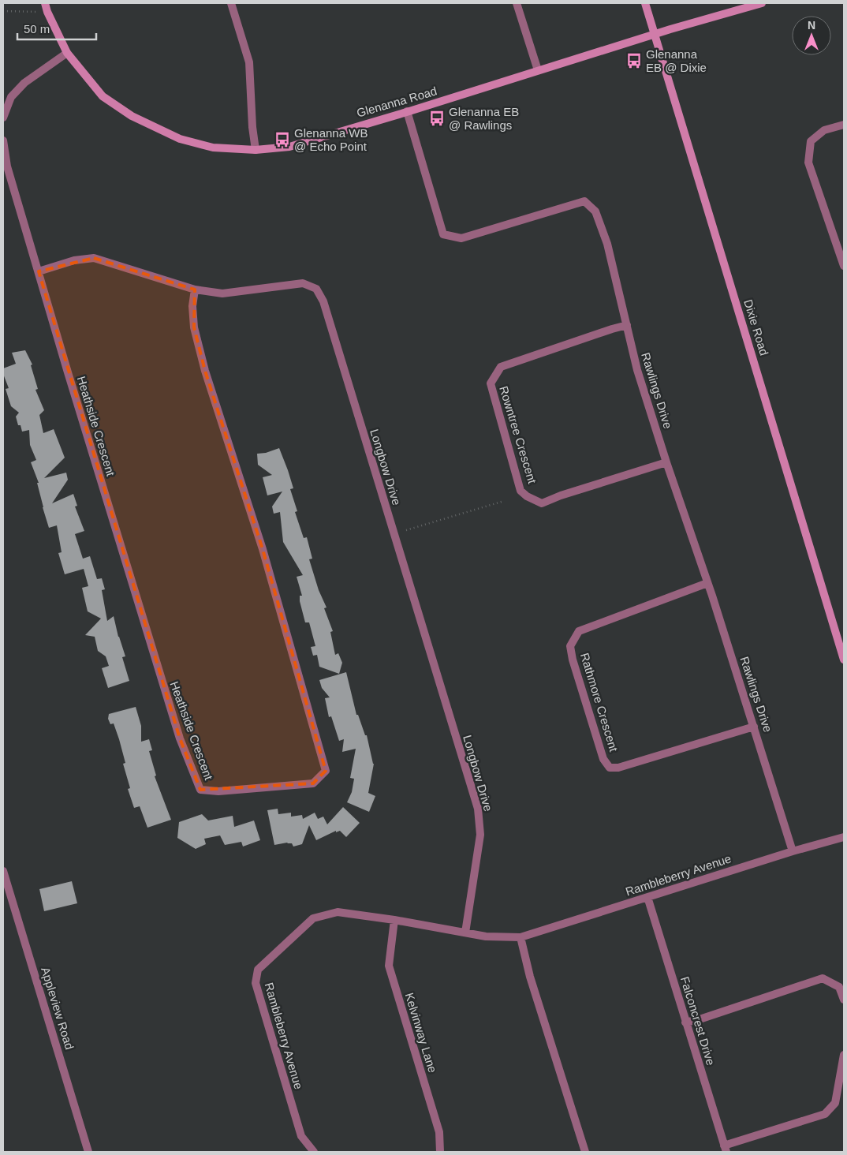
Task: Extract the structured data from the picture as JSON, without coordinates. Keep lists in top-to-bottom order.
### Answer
{
  "streets": {
    "street": [
      "Glenanna Road",
      "Dixie Road",
      "Rawlings Drive",
      "Heathside Crescent",
      "Rowntree Crescent",
      "Longbow Drive",
      "Rathmore Crescent",
      "Rambleberry Avenue",
      "Appleview Road",
      "Falconcrest Drive",
      "Kelvinway Lane"
    ]
  },
  "crossings": [
    ["Glenanna Road", "Dixie Road"],
    ["Glenanna Road", "Rawlings Drive"],
    ["Rawlings Drive", "Rowntree Crescent"],
    ["Rawlings Drive", "Rathmore Crescent"],
    ["Rawlings Drive", "Rambleberry Avenue"],
    ["Heathside Crescent", "Longbow Drive"],
    ["Longbow Drive", "Rambleberry Avenue"],
    ["Rambleberry Avenue", "Falconcrest Drive"],
    ["Rambleberry Avenue", "Kelvinway Lane"]
  ],
  "places": {
    "bus stop": ["Glenanna EB @ Dixie", "Glenanna EB @ Rawlings", "Glenanna WB @ Echo Point"]
  },
  "scale_bar": "50 m",
  "north": "top"
}
